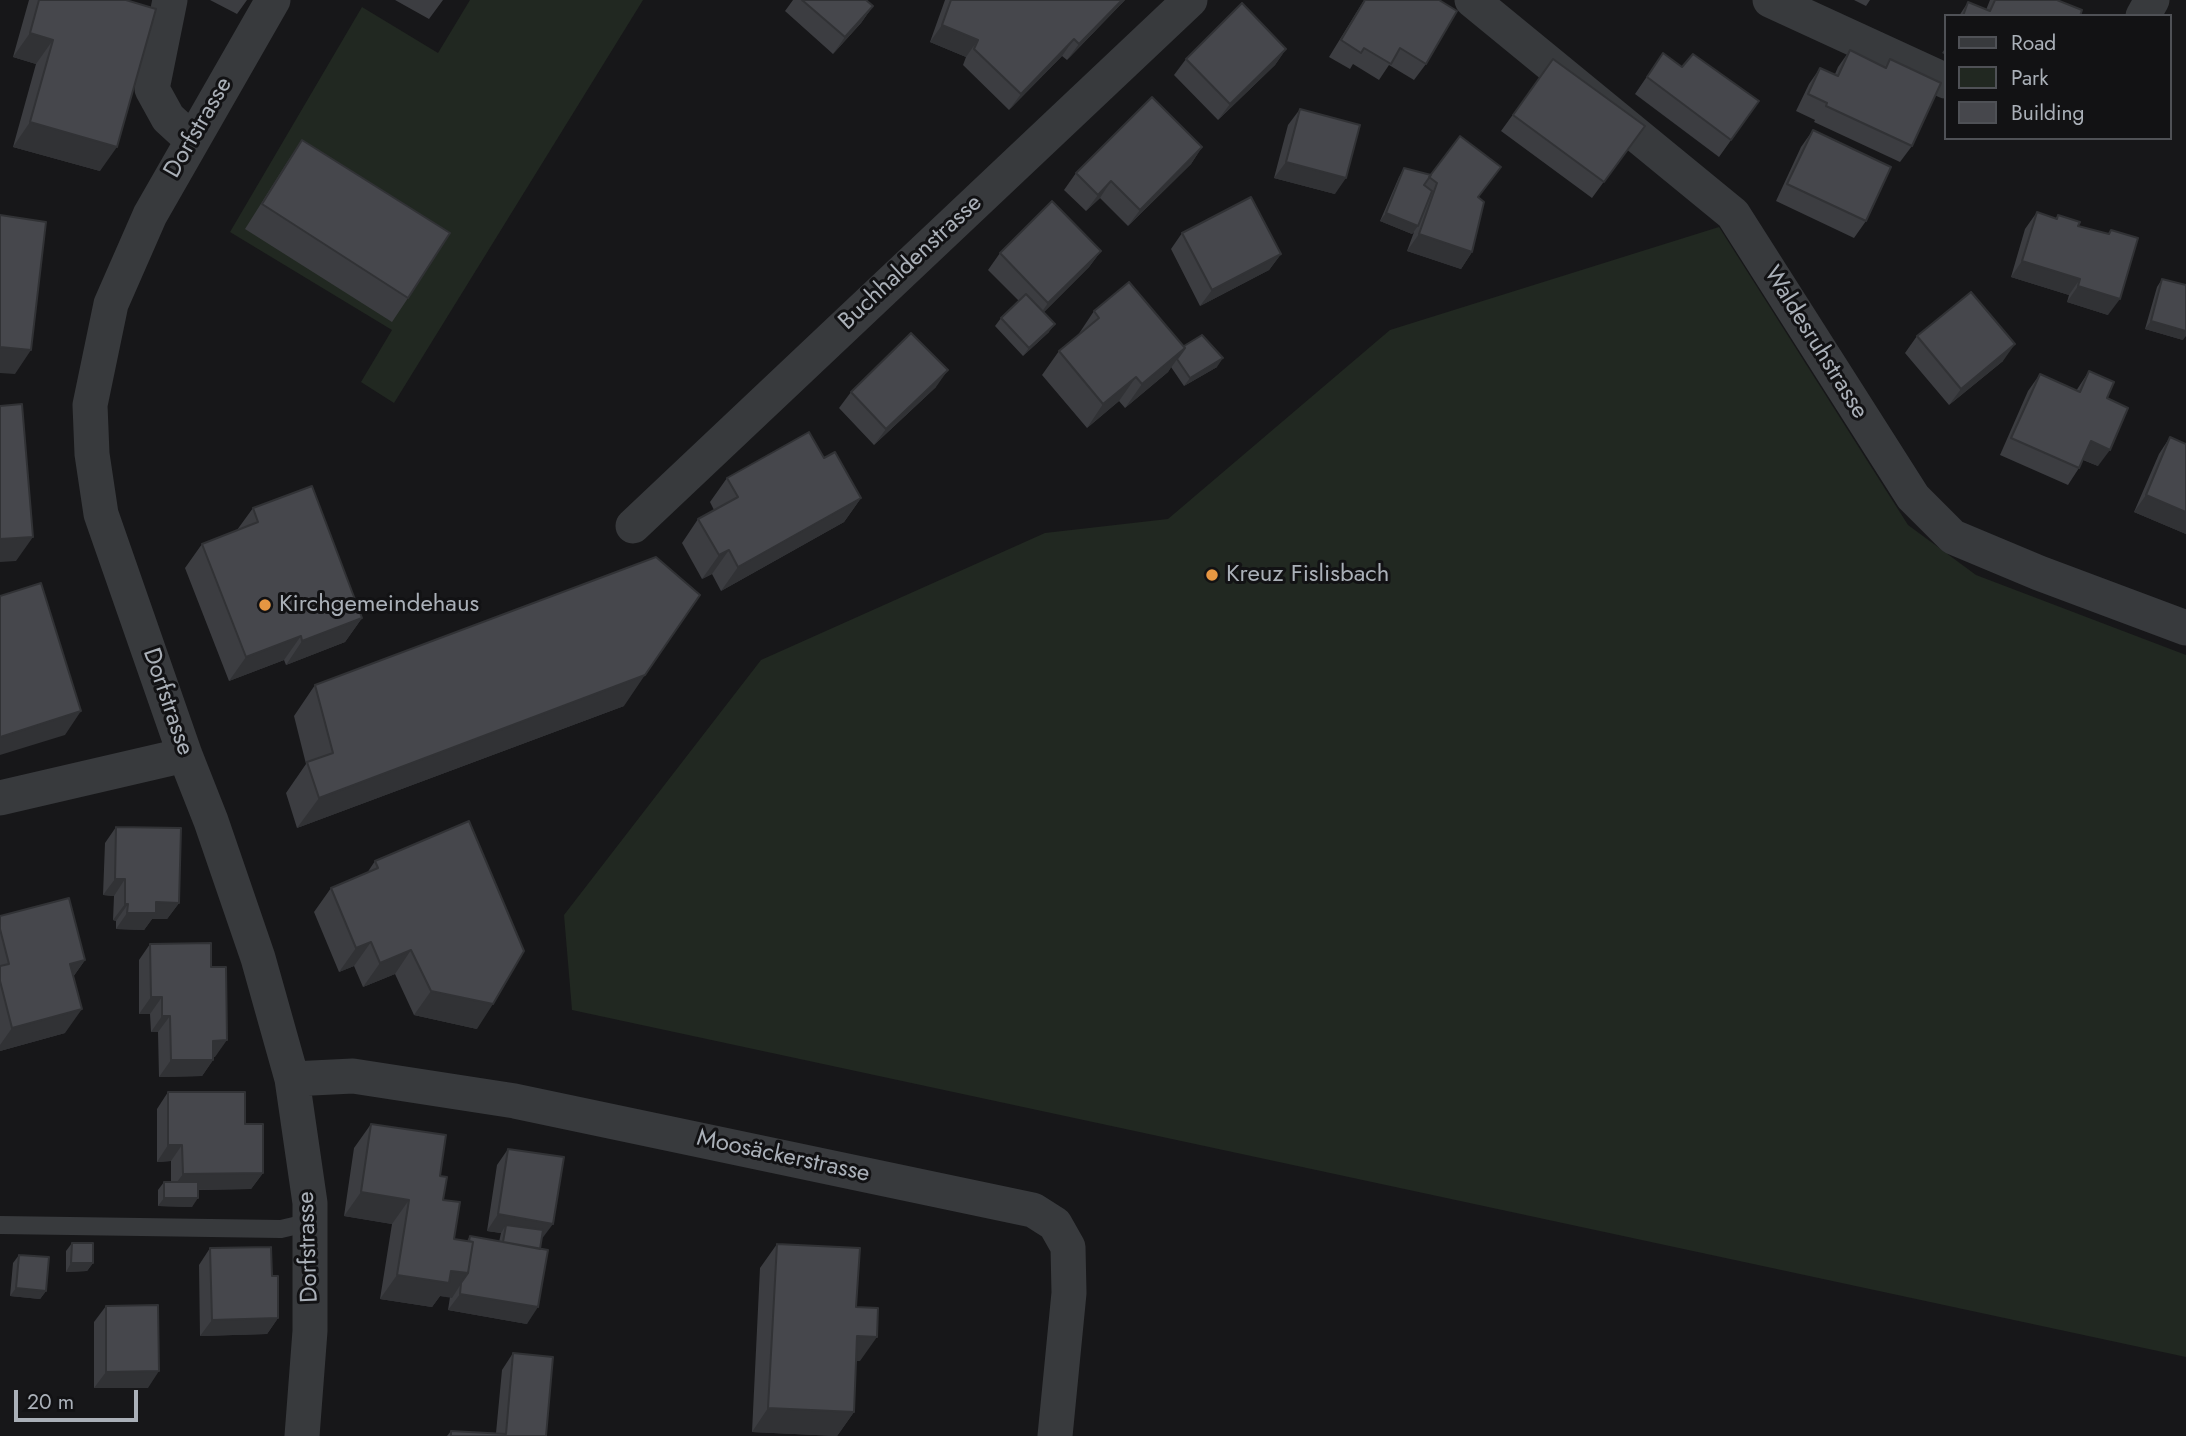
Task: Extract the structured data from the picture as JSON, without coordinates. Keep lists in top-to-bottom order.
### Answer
{
  "streets": {
    "street": [
      "Dorfstrasse",
      "Buchhaldenstrasse",
      "Waldesruhstrasse",
      "Moosäckerstrasse"
    ]
  },
  "crossings": [
    ["Dorfstrasse", "Moosäckerstrasse"]
  ],
  "places": ["Kreuz Fislisbach", "Kirchgemeindehaus"],
  "legend": ["Road", "Park", "Building"],
  "scale_bar": "20 m"
}
